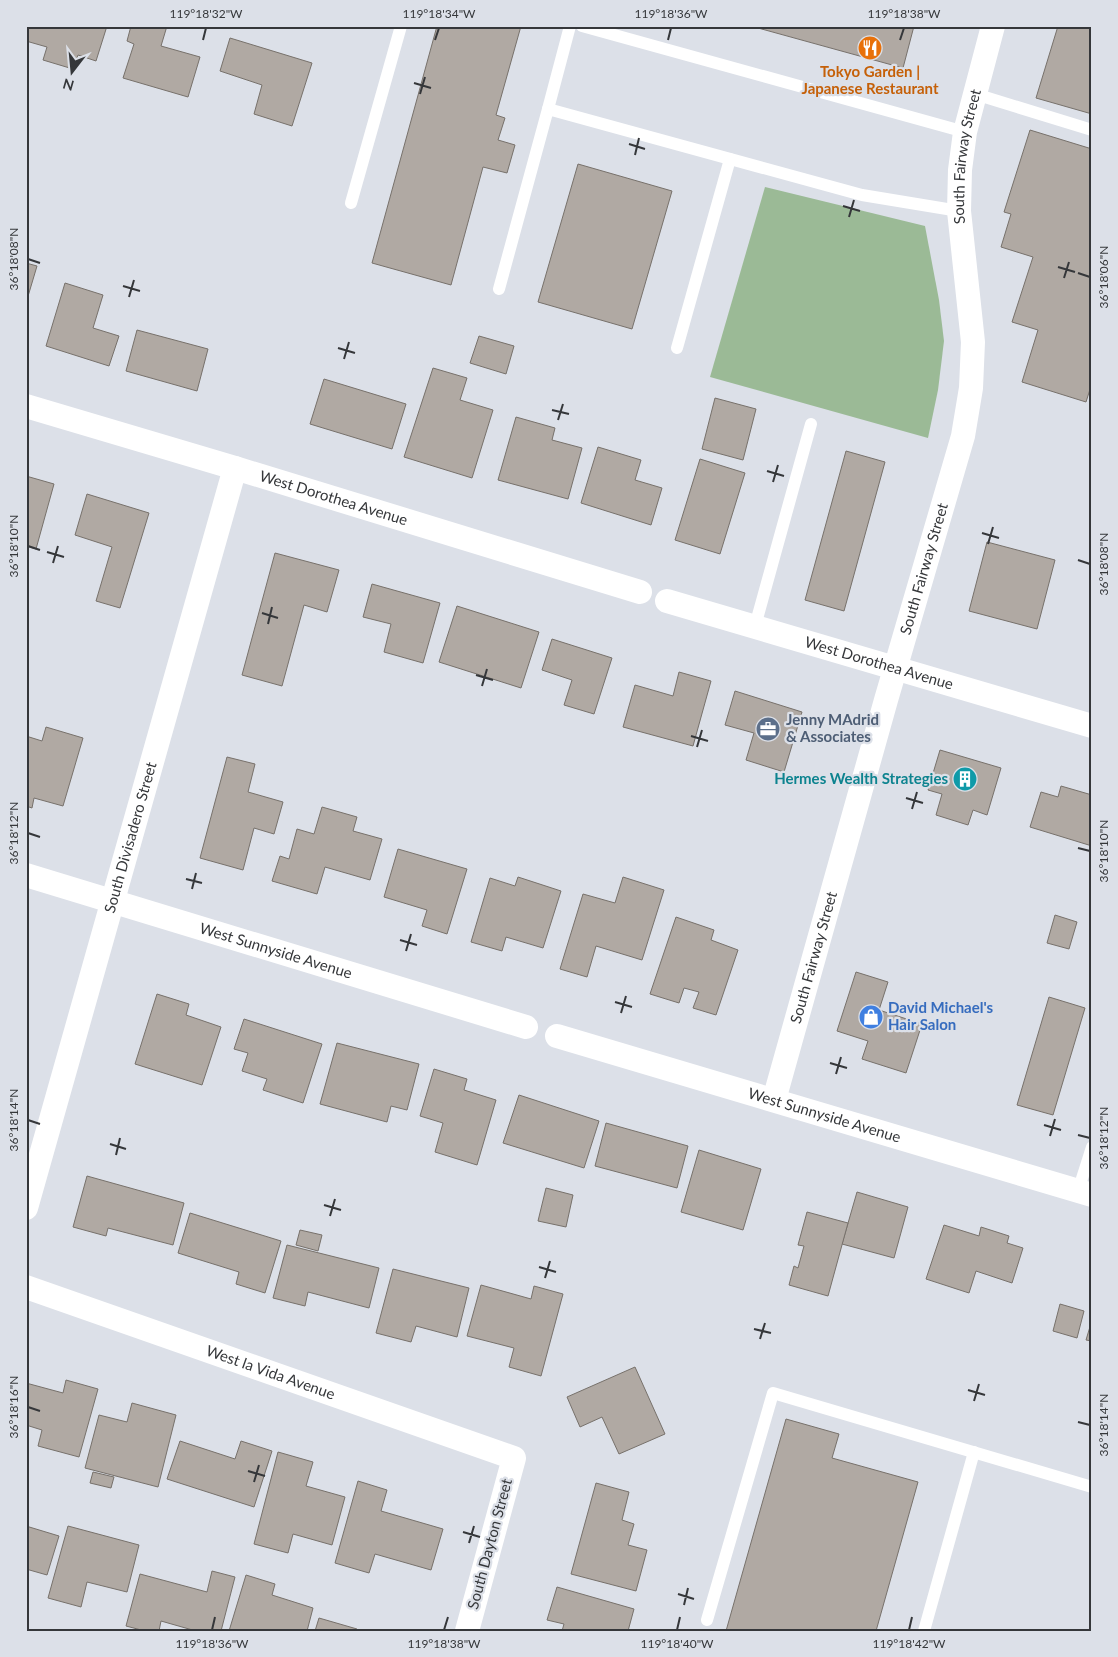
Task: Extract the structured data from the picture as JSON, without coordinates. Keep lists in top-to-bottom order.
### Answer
{
  "streets": {
    "street": [
      "South Fairway Street",
      "West Dorothea Avenue",
      "South Divisadero Street",
      "West Sunnyside Avenue",
      "West la Vida Avenue",
      "South Dayton Street"
    ]
  },
  "crossings": [
    ["South Fairway Street", "West Dorothea Avenue"],
    ["South Fairway Street", "West Sunnyside Avenue"],
    ["West Dorothea Avenue", "South Divisadero Street"],
    ["South Divisadero Street", "West Sunnyside Avenue"],
    ["West la Vida Avenue", "South Dayton Street"]
  ],
  "places": {
    "restaurant": ["Tokyo Garden | Japanese Restaurant"],
    "office": ["Jenny MAdrid & Associates"],
    "building": ["Hermes Wealth Strategies"],
    "shop": ["David Michael's Hair Salon"]
  },
  "north": "bottom",
  "coordinates": [
    "119°18'32\"W",
    "119°18'34\"W",
    "119°18'36\"W",
    "119°18'38\"W",
    "36°18'08\"N",
    "36°18'06\"N",
    "36°18'10\"N",
    "36°18'12\"N",
    "36°18'14\"N",
    "36°18'16\"N",
    "119°18'40\"W",
    "119°18'42\"W"
  ]
}
